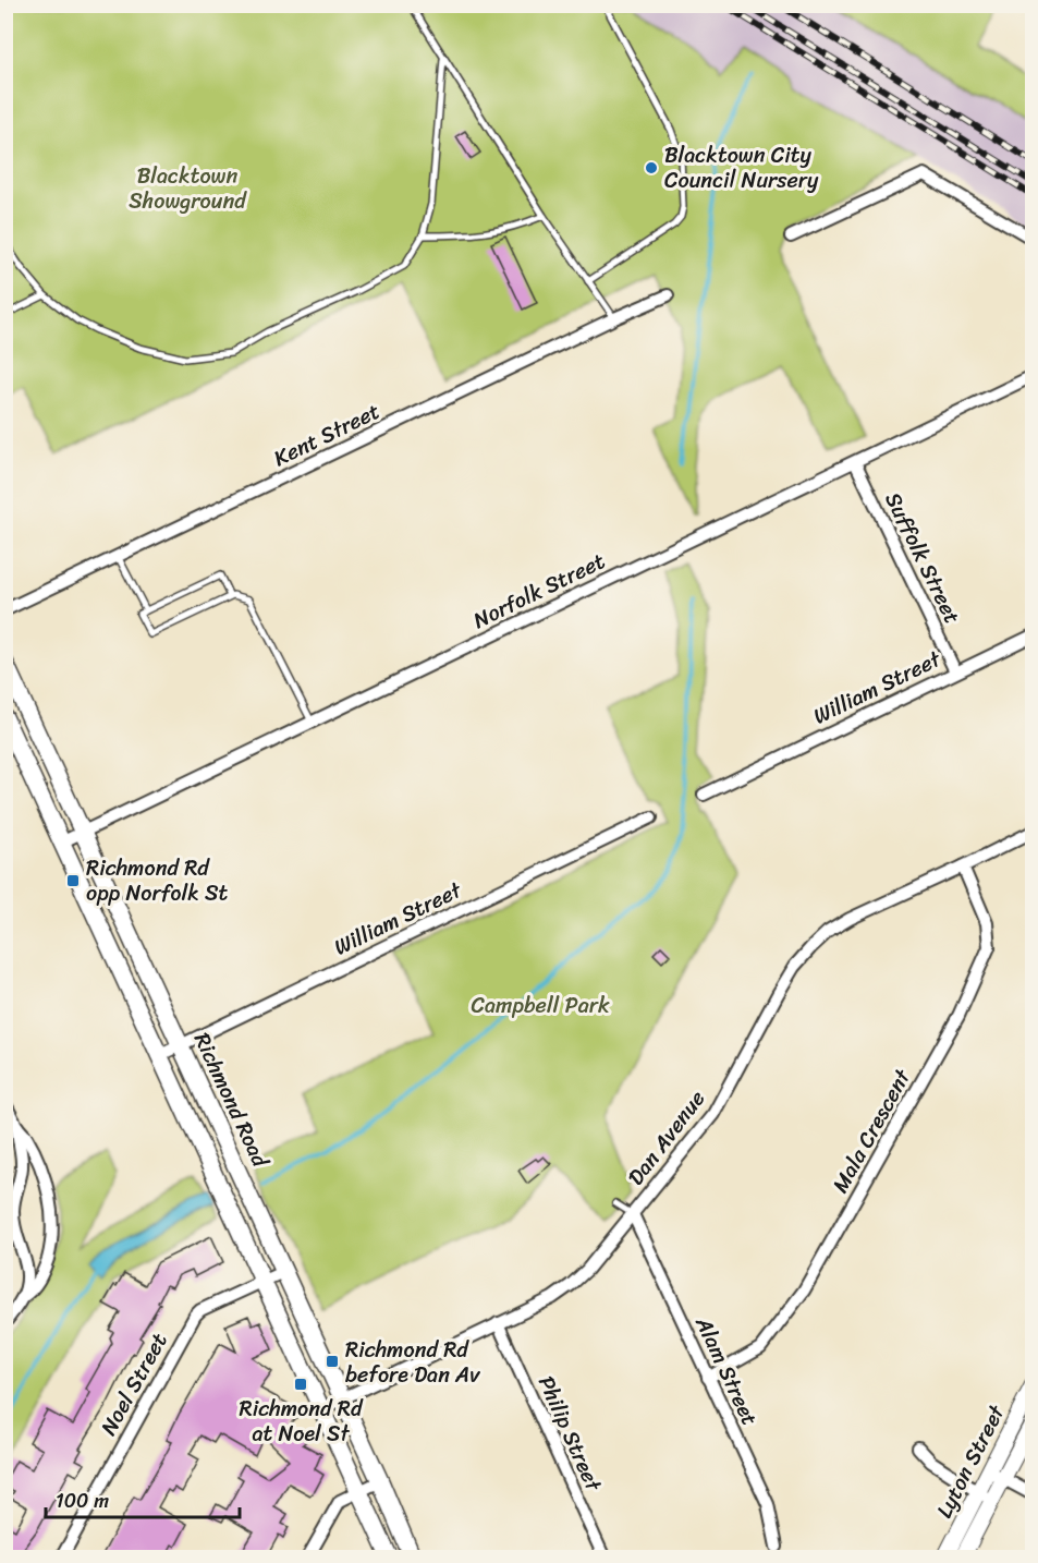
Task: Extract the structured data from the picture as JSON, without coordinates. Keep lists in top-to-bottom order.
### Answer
{
  "streets": {
    "main road": ["Richmond Road", "Lyton Street"],
    "street": [
      "Kent Street",
      "Suffolk Street",
      "Norfolk Street",
      "William Street",
      "Mala Crescent",
      "Dan Avenue",
      "Alam Street",
      "Noel Street",
      "Philip Street"
    ]
  },
  "crossings": [
    ["Suffolk Street", "Norfolk Street"],
    ["Suffolk Street", "William Street"],
    ["Norfolk Street", "Richmond Road"],
    ["William Street", "Richmond Road"],
    ["Richmond Road", "Dan Avenue"],
    ["Richmond Road", "Noel Street"],
    ["Mala Crescent", "Dan Avenue"],
    ["Mala Crescent", "Alam Street"],
    ["Dan Avenue", "Alam Street"],
    ["Dan Avenue", "Philip Street"]
  ],
  "parks": ["Blacktown Showground", "Campbell Park"],
  "places": {
    "other": ["Blacktown City Council Nursery"],
    "transit": ["Richmond Rd opp Norfolk St", "Richmond Rd before Dan Av", "Richmond Rd at Noel St"]
  },
  "scale_bar": "100 m"
}
